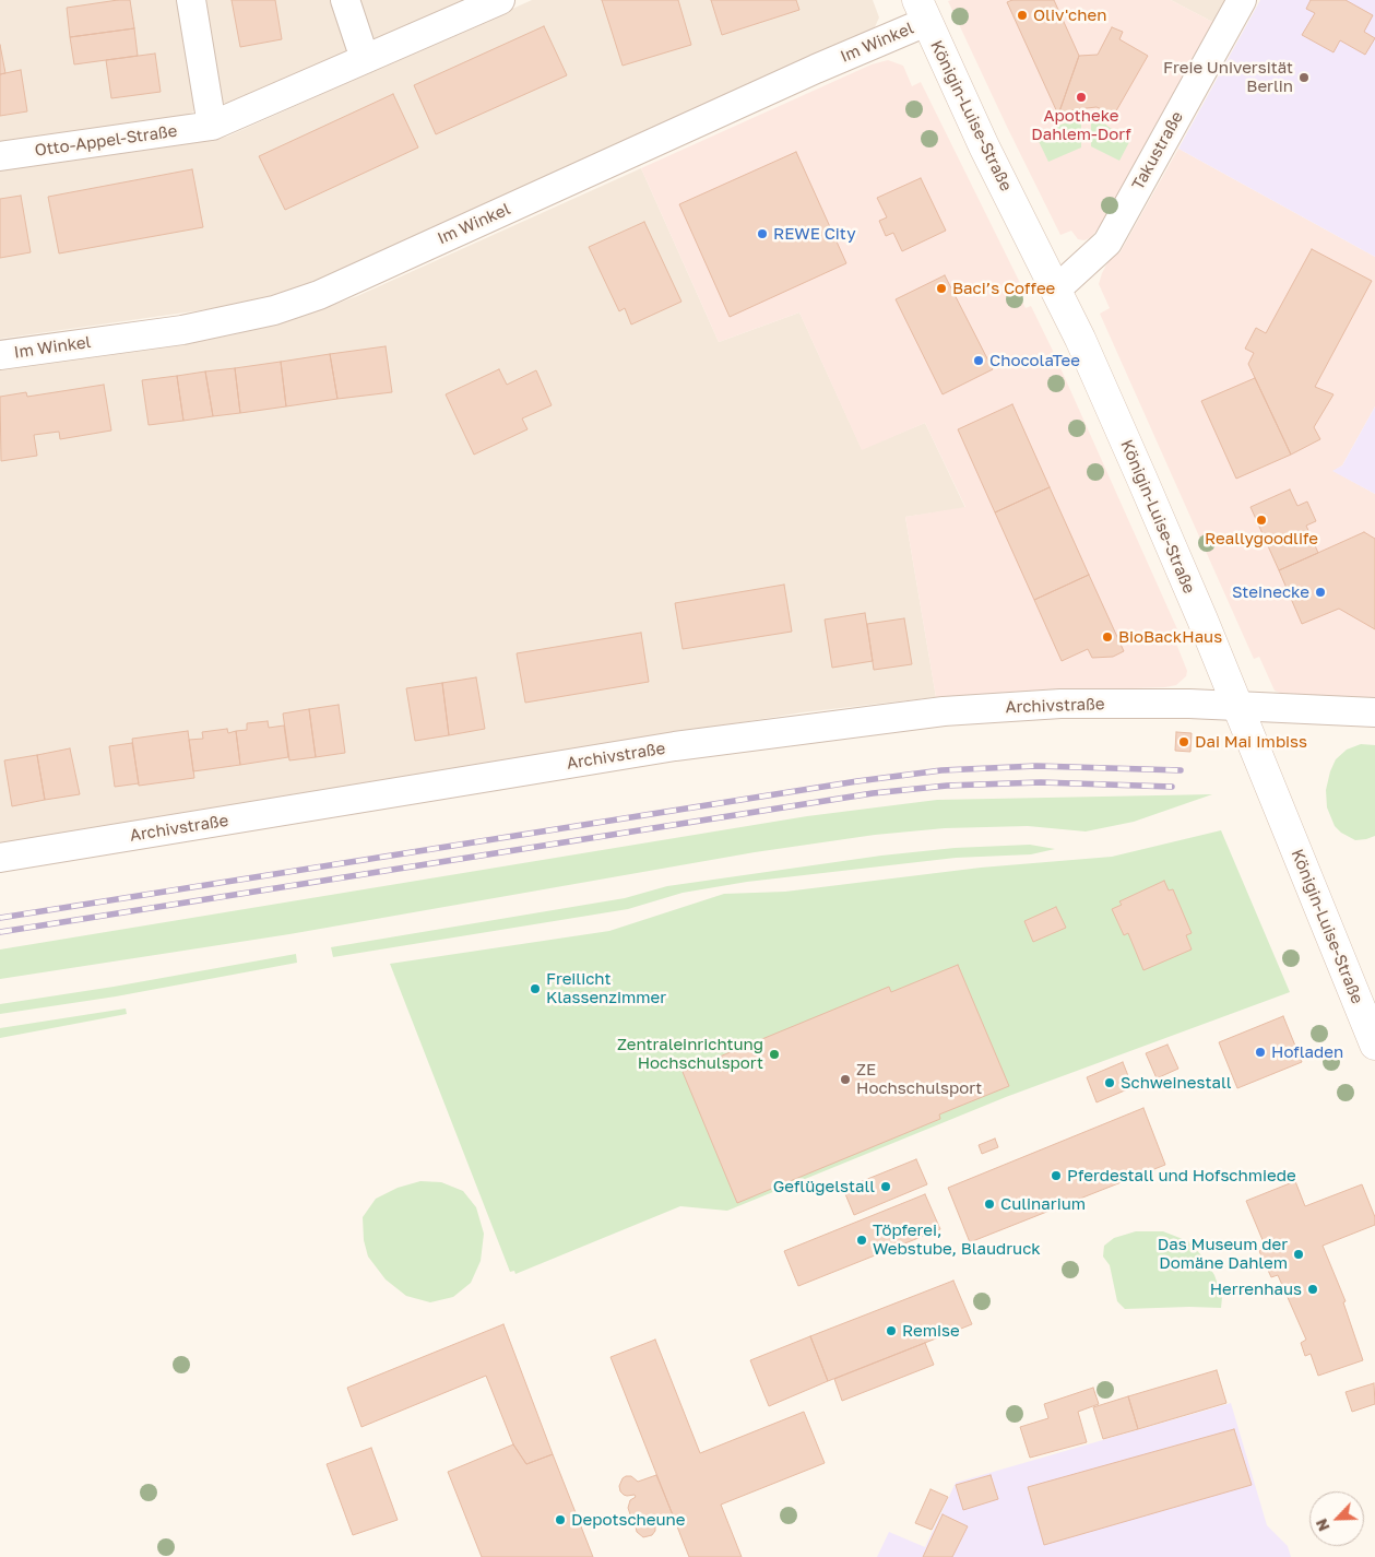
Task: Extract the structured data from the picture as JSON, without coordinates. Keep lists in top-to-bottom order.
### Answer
{
  "streets": {
    "main road": ["Königin-Luise-Straße"],
    "street": [
      "Im Winkel",
      "Otto-Appel-Straße",
      "Takustraße",
      "Archivstraße"
    ]
  },
  "crossings": [
    ["Im Winkel", "Königin-Luise-Straße"],
    ["Königin-Luise-Straße", "Takustraße"],
    ["Königin-Luise-Straße", "Archivstraße"]
  ],
  "places": [
    "Oliv'chen",
    "Freie Universität Berlin",
    "Apotheke Dahlem-Dorf",
    "REWE City",
    "Baci’s Coffee",
    "ChocolaTee",
    "Reallygoodlife",
    "Steinecke",
    "BioBackHaus",
    "Dai Mai Imbiss",
    "Freilicht Klassenzimmer",
    "Hofladen",
    "Zentraleinrichtung Hochschulsport",
    "ZE Hochschulsport",
    "Schweinestall",
    "Pferdestall und Hofschmiede",
    "Geflügelstall",
    "Culinarium",
    "Töpferei, Webstube, Blaudruck",
    "Das Museum der Domäne Dahlem",
    "Herrenhaus",
    "Remise",
    "Depotscheune"
  ],
  "north": "bottom left"
}
